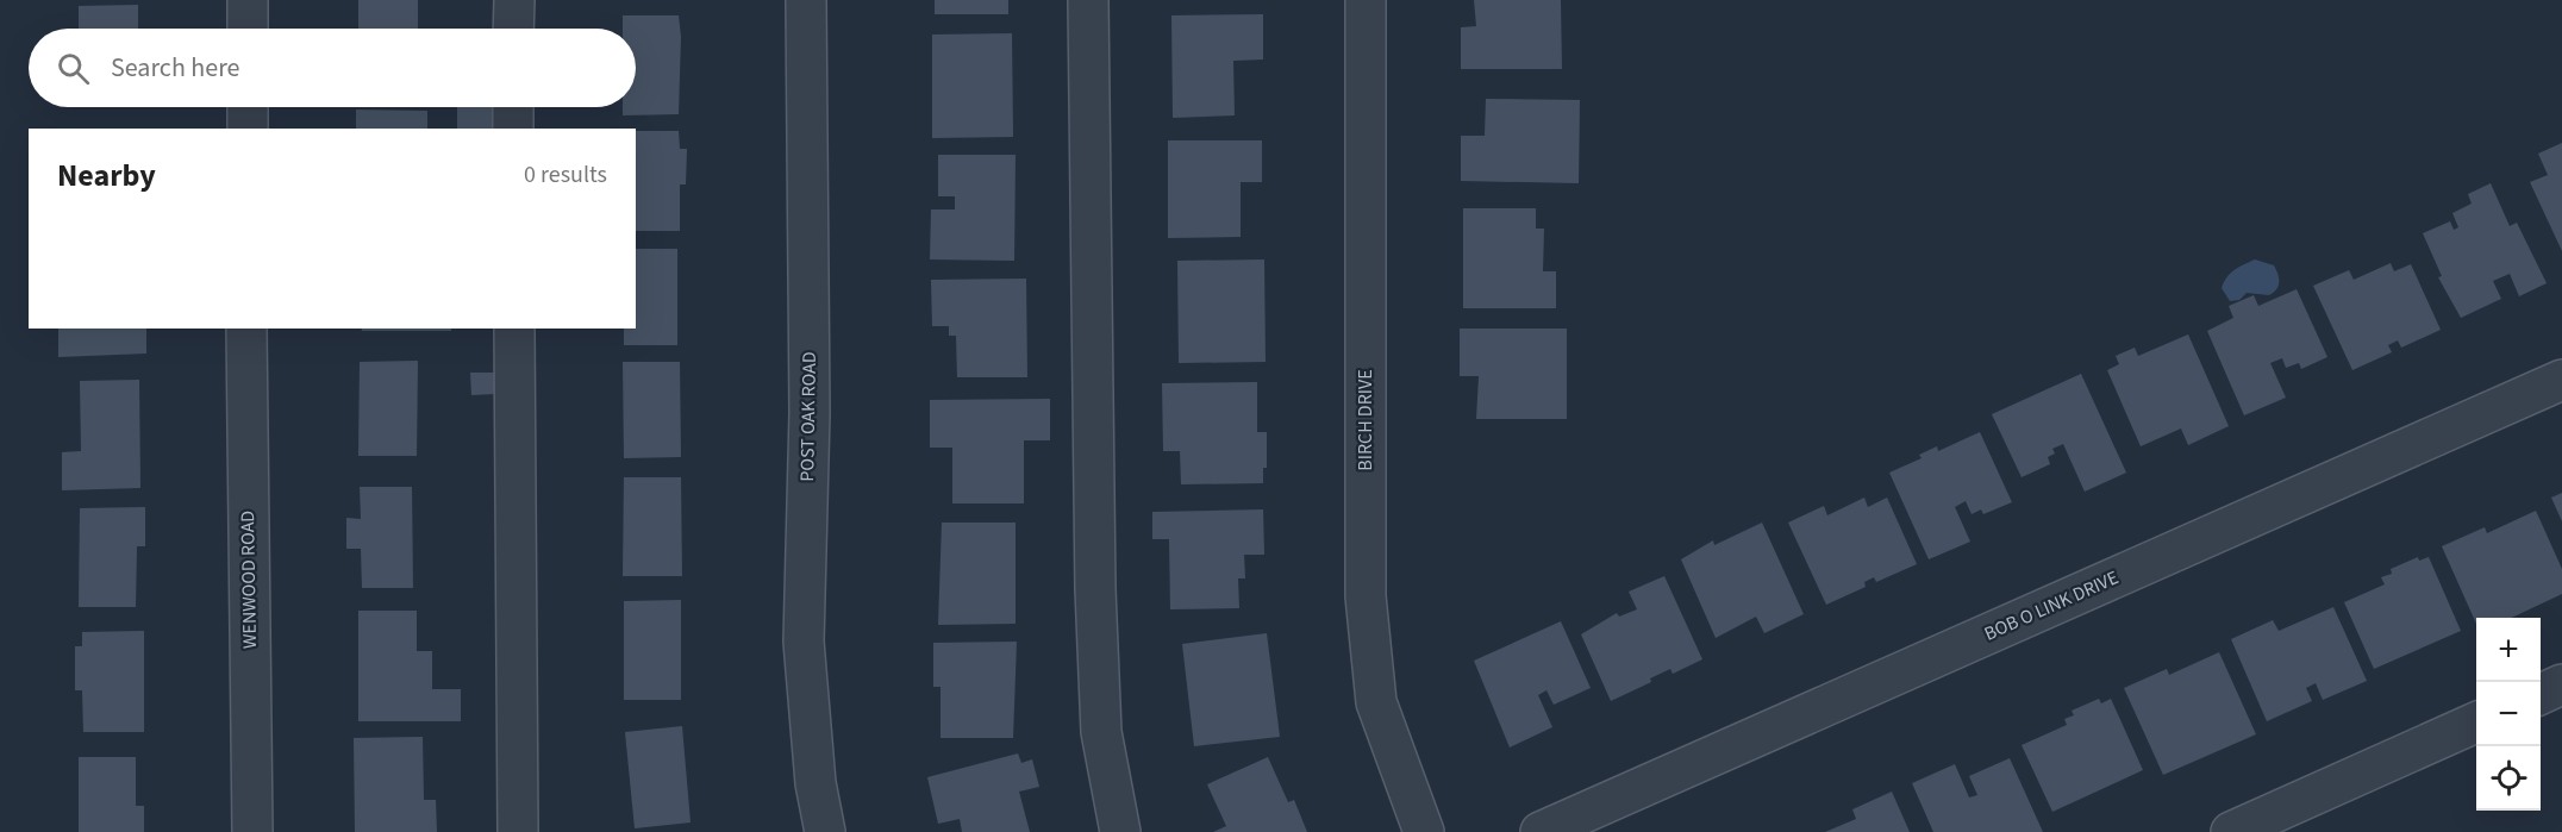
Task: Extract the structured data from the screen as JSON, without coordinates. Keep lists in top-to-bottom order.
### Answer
{
  "streets": {
    "street": [
      "POST OAK ROAD",
      "BIRCH DRIVE",
      "WENWOOD ROAD",
      "BOB O LINK DRIVE"
    ]
  },
  "page": {
    "search": "Search here",
    "heading": ["Nearby", "0 results"],
    "map_buttons": ["+", "−"]
  }
}
